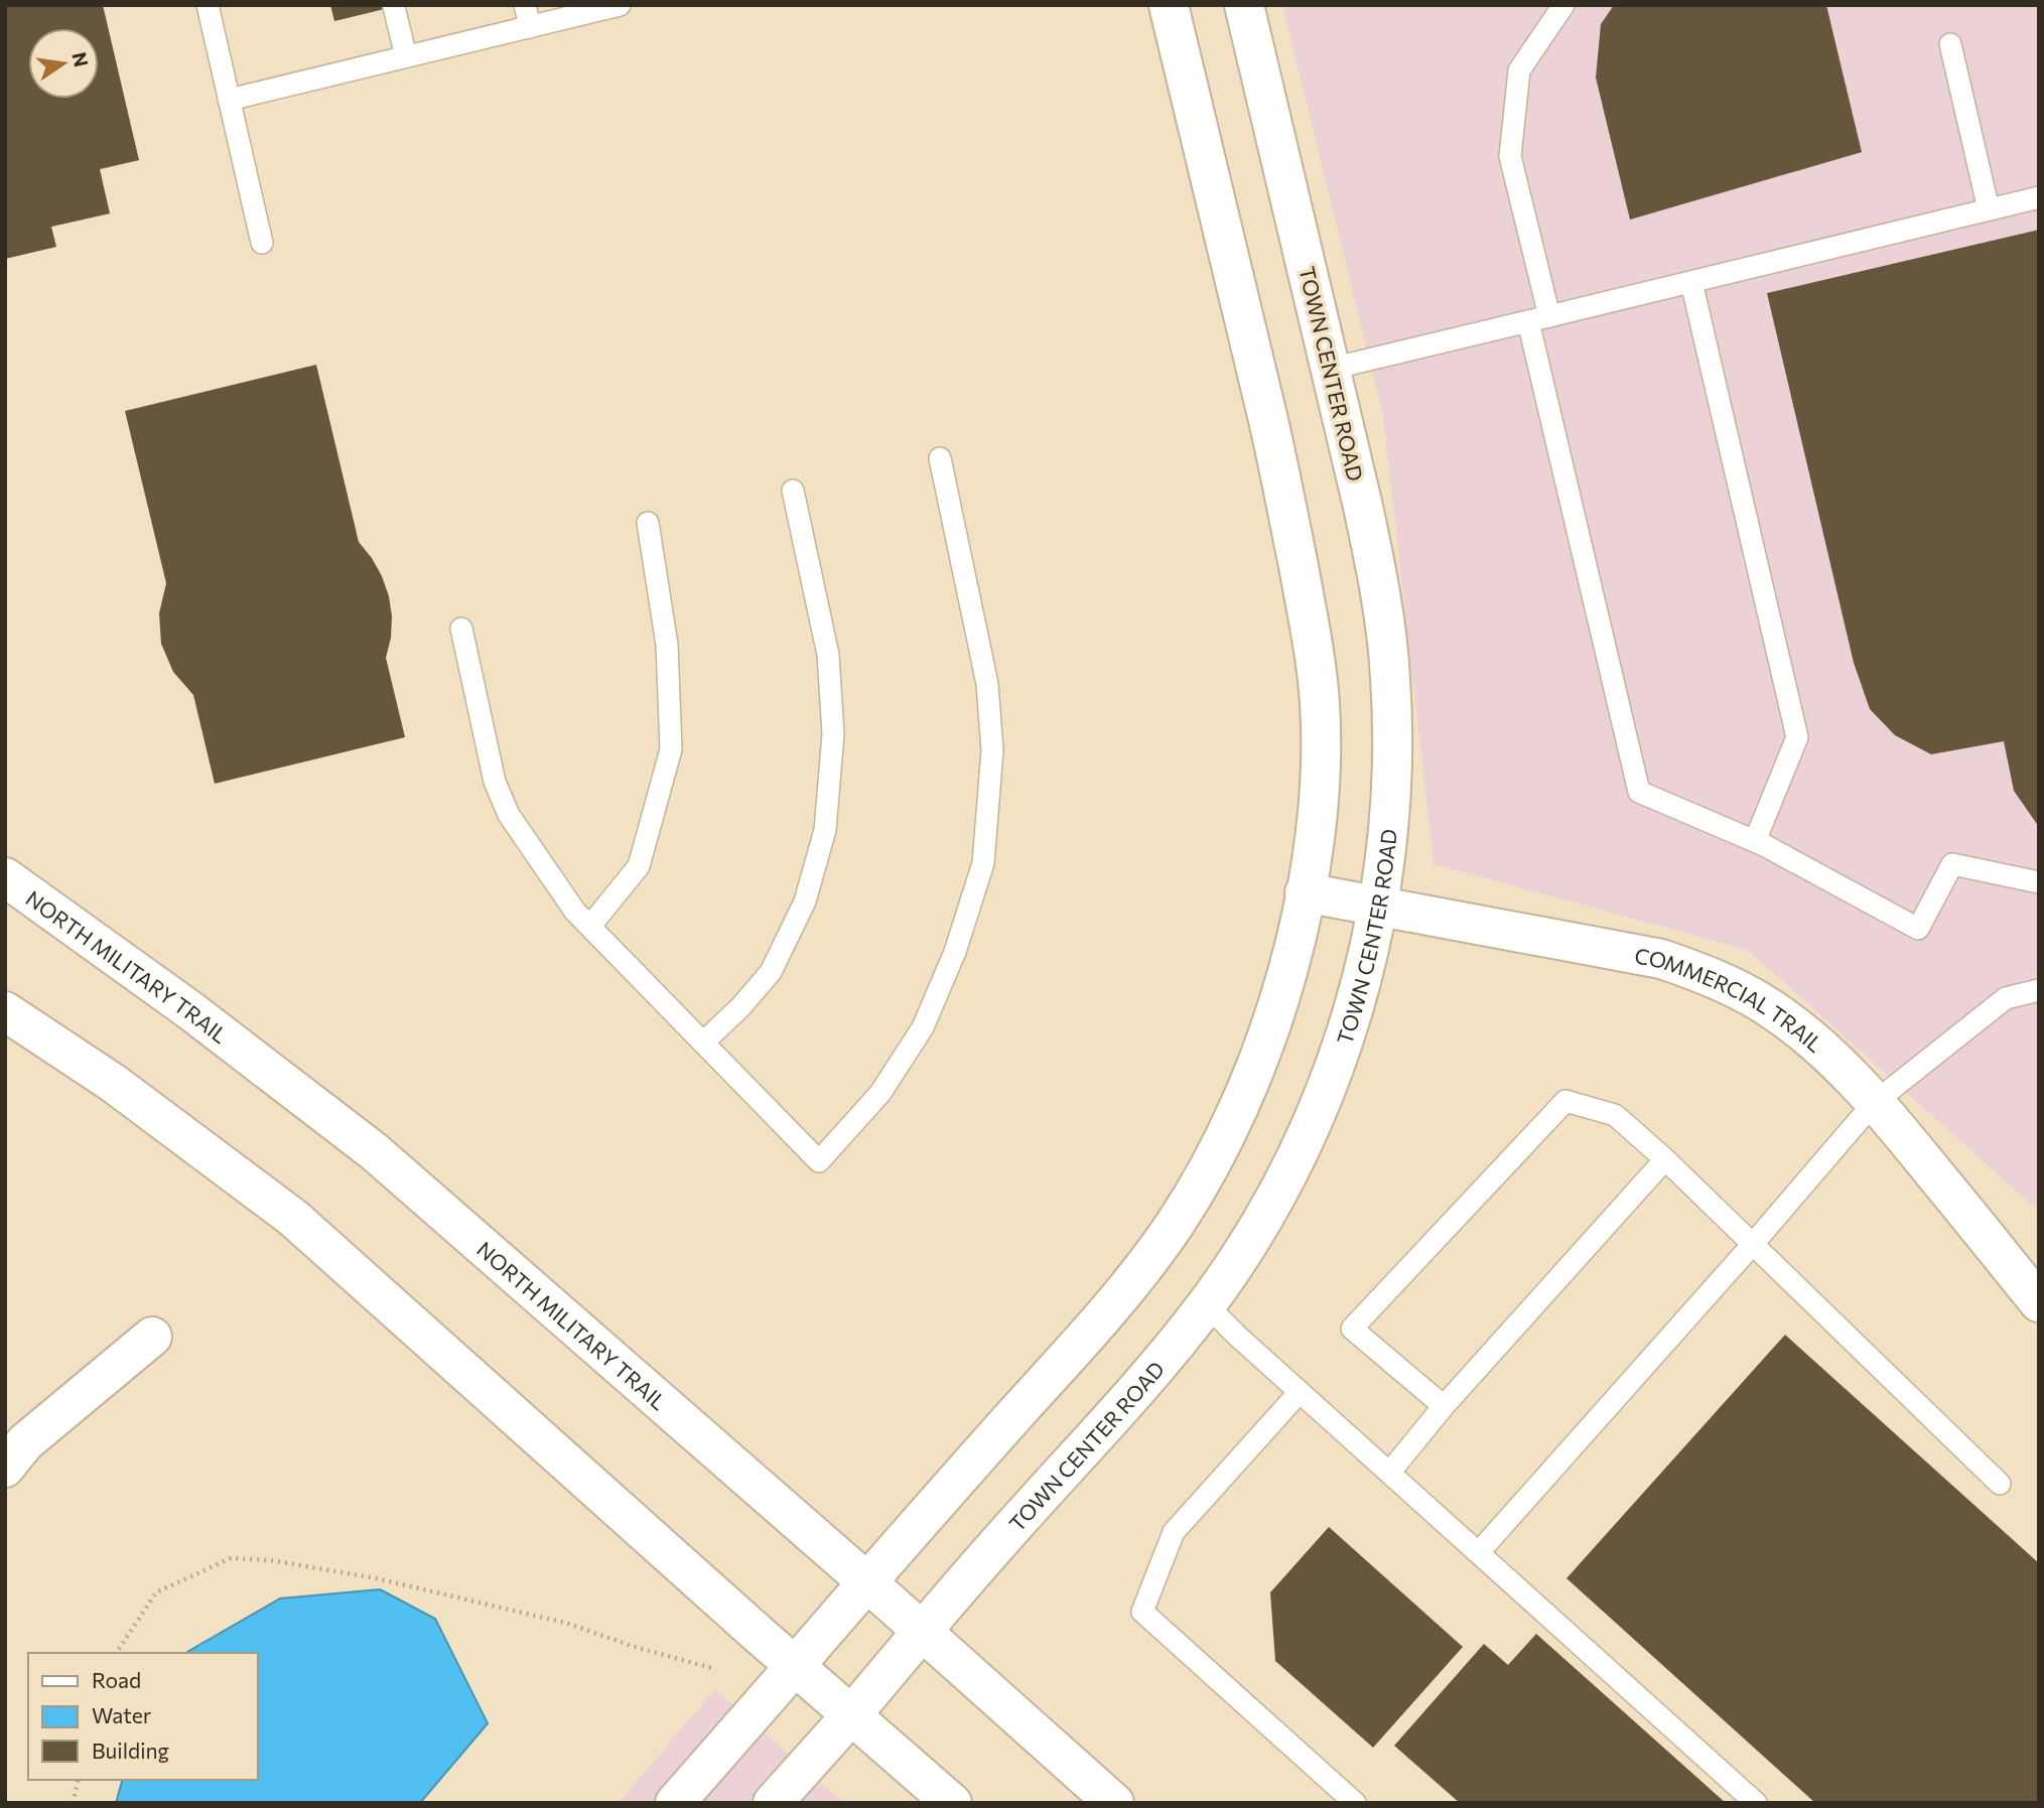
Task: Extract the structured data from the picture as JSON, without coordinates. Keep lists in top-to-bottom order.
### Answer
{
  "streets": {
    "main road": ["TOWN CENTER ROAD", "NORTH MILITARY TRAIL", "COMMERCIAL TRAIL"]
  },
  "crossings": [
    ["TOWN CENTER ROAD", "NORTH MILITARY TRAIL"],
    ["TOWN CENTER ROAD", "COMMERCIAL TRAIL"]
  ],
  "legend": ["Road", "Water", "Building"],
  "north": "right"
}
